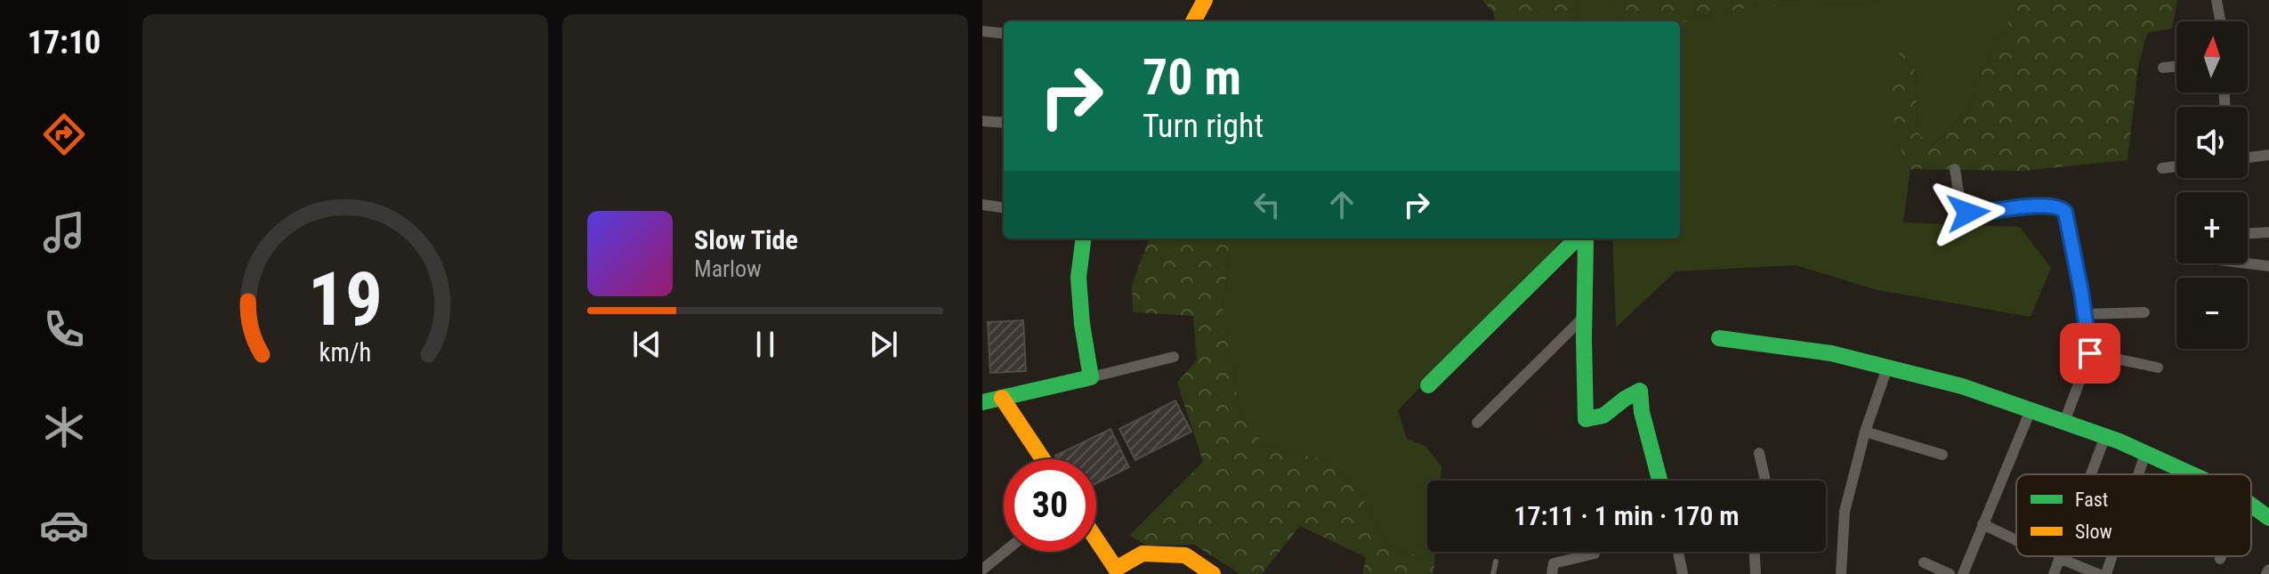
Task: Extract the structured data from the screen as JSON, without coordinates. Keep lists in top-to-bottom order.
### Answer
{
  "legend": ["Fast", "Slow"],
  "north": "top",
  "page": {
    "tabs": "17:10",
    "map_buttons": ["+", "−"],
    "turn": ["70 m", "Turn right"],
    "song": ["Slow Tide", "Marlow"],
    "limit": "30",
    "trip": "17:11 · 1 min · 170 m",
    "gauge": ["19", "km/h"]
  }
}
